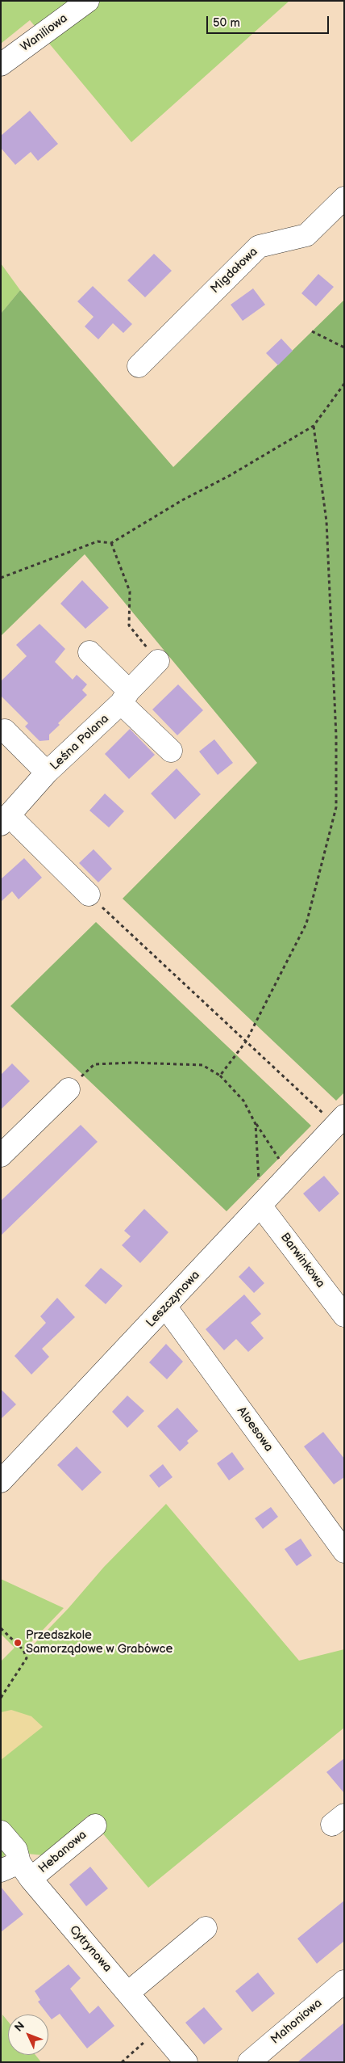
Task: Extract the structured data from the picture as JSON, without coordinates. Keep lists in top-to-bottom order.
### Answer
{
  "streets": {
    "street": [
      "Waniliowa",
      "Migdałowa",
      "Leśna Polana",
      "Barwinkowa",
      "Leszczynowa",
      "Aloesowa",
      "Hebanowa",
      "Cytrynowa",
      "Mahoniowa"
    ]
  },
  "crossings": [
    ["Barwinkowa", "Leszczynowa"],
    ["Leszczynowa", "Aloesowa"],
    ["Hebanowa", "Cytrynowa"]
  ],
  "places": ["Przedszkole Samorządowe w Grabówce"],
  "scale_bar": "50 m",
  "north": "top left"
}
